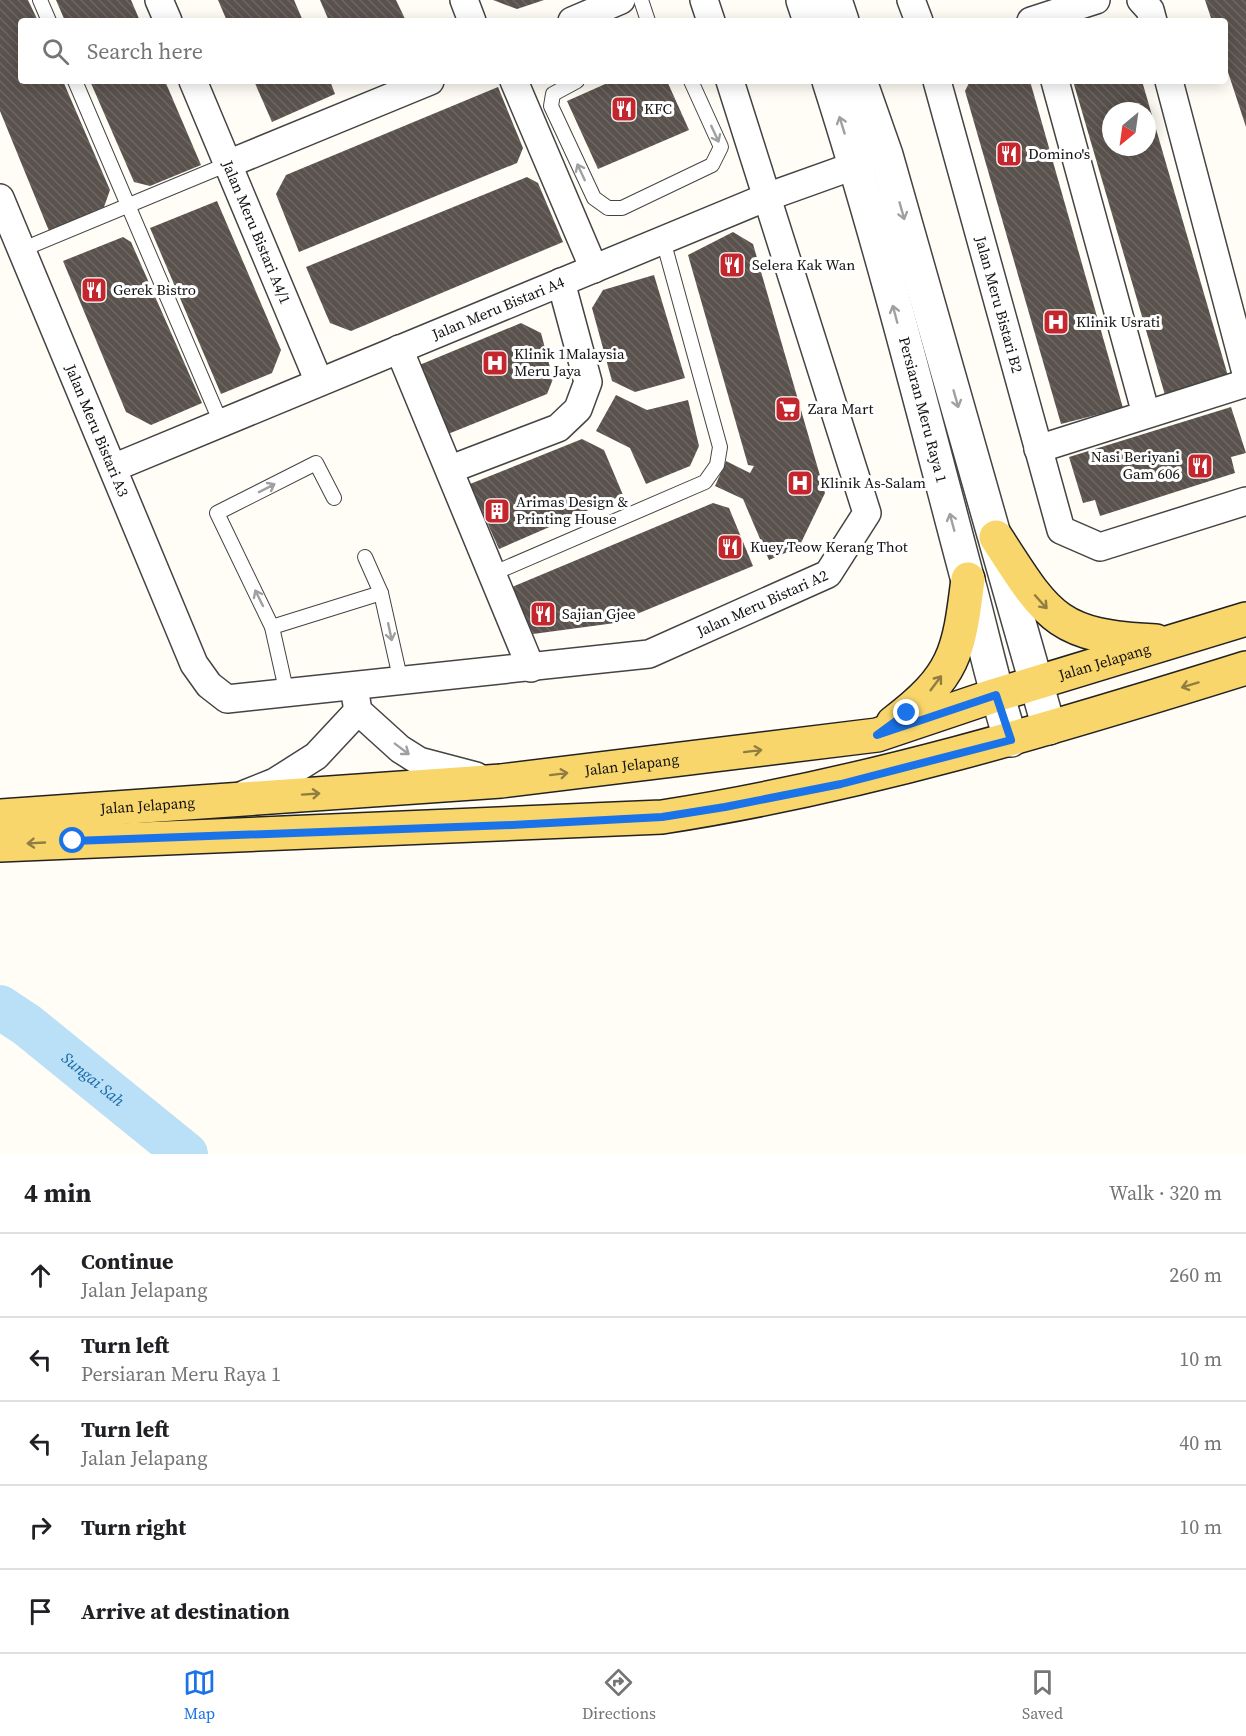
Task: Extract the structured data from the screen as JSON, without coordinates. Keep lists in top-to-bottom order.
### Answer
{
  "streets": {
    "main road": ["Jalan Jelapang"],
    "street": [
      "Jalan Meru Bistari A4/1",
      "Jalan Meru Bistari B2",
      "Jalan Meru Bistari A4",
      "Persiaran Meru Raya 1",
      "Jalan Meru Bistari A3",
      "Jalan Meru Bistari A2"
    ]
  },
  "crossings": [
    ["Jalan Meru Bistari A4/1", "Jalan Meru Bistari A4"],
    ["Jalan Meru Bistari A4", "Persiaran Meru Raya 1"],
    ["Jalan Meru Bistari A4", "Jalan Meru Bistari A3"],
    ["Jalan Meru Bistari A4", "Jalan Meru Bistari A2"],
    ["Persiaran Meru Raya 1", "Jalan Jelapang"],
    ["Jalan Meru Bistari A3", "Jalan Meru Bistari A2"]
  ],
  "water": ["Sungai Sah"],
  "places": {
    "restaurant": [
      "KFC",
      "Domino's",
      "Selera Kak Wan",
      "Gerek Bistro",
      "Nasi Beriyani Gam 606",
      "Kuey Teow Kerang Thot",
      "Sajian Gjee"
    ],
    "hospital": ["Klinik Usrati", "Klinik 1Malaysia Meru Jaya", "Klinik As-Salam"],
    "supermarket": ["Zara Mart"],
    "building": ["Arimas Design & Printing House"]
  },
  "north": "bottom left",
  "page": {
    "search": "Search here",
    "heading": ["4 min", "Walk · 320 m"],
    "list": [
      ["Continue", "Jalan Jelapang", "260 m"],
      ["Turn left", "Persiaran Meru Raya 1", "10 m"],
      ["Turn left", "Jalan Jelapang", "40 m"],
      ["Turn right", "10 m"],
      "Arrive at destination"
    ],
    "nav": ["Map", "Directions", "Saved"]
  }
}
